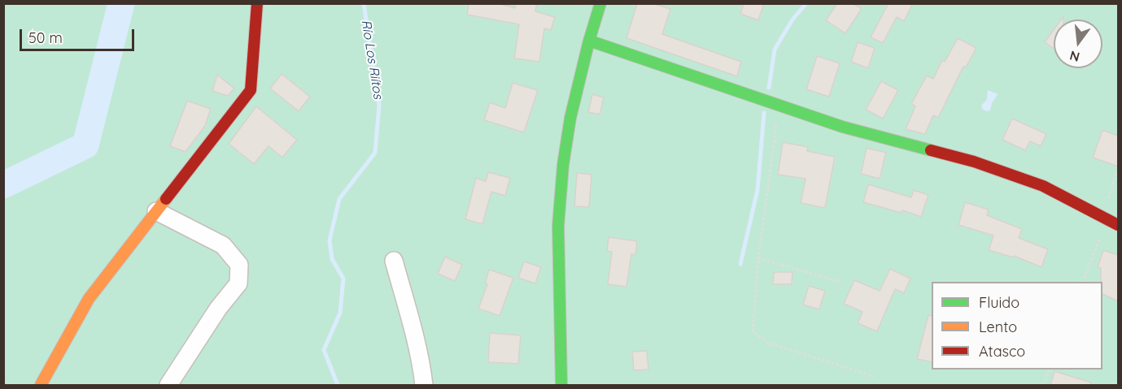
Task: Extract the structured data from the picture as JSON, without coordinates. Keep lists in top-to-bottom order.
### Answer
{
  "water": ["Río Los Riítos"],
  "legend": ["Fluido", "Lento", "Atasco"],
  "scale_bar": "50 m",
  "north": "bottom"
}
